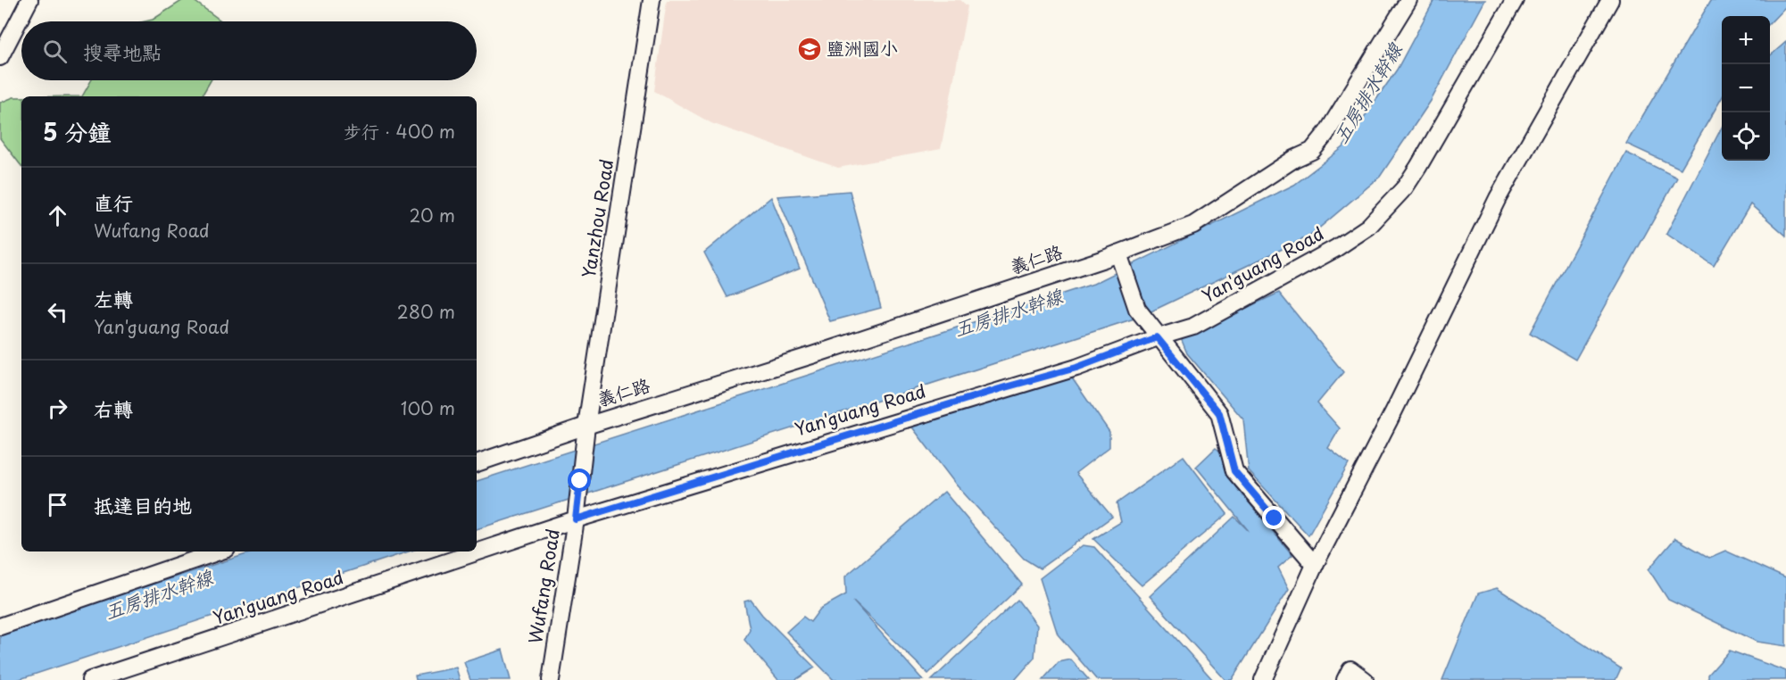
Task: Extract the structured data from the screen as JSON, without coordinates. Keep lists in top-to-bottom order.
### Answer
{
  "streets": {
    "street": [
      "Yanzhou Road",
      "義仁路",
      "Yan'guang Road",
      "Wufang Road"
    ]
  },
  "crossings": [
    ["Yanzhou Road", "義仁路"],
    ["Yanzhou Road", "Wufang Road"],
    ["Yan'guang Road", "Wufang Road"]
  ],
  "water": ["五房排水幹線"],
  "places": {
    "school or university": ["鹽洲國小"]
  },
  "page": {
    "map_buttons": ["+", "−"],
    "search": "搜尋地點",
    "heading": ["5 分鐘", "步行 · 400 m"],
    "list": [
      ["直行", "Wufang Road", "20 m"],
      ["左轉", "Yan'guang Road", "280 m"],
      ["右轉", "100 m"],
      "抵達目的地"
    ]
  }
}
